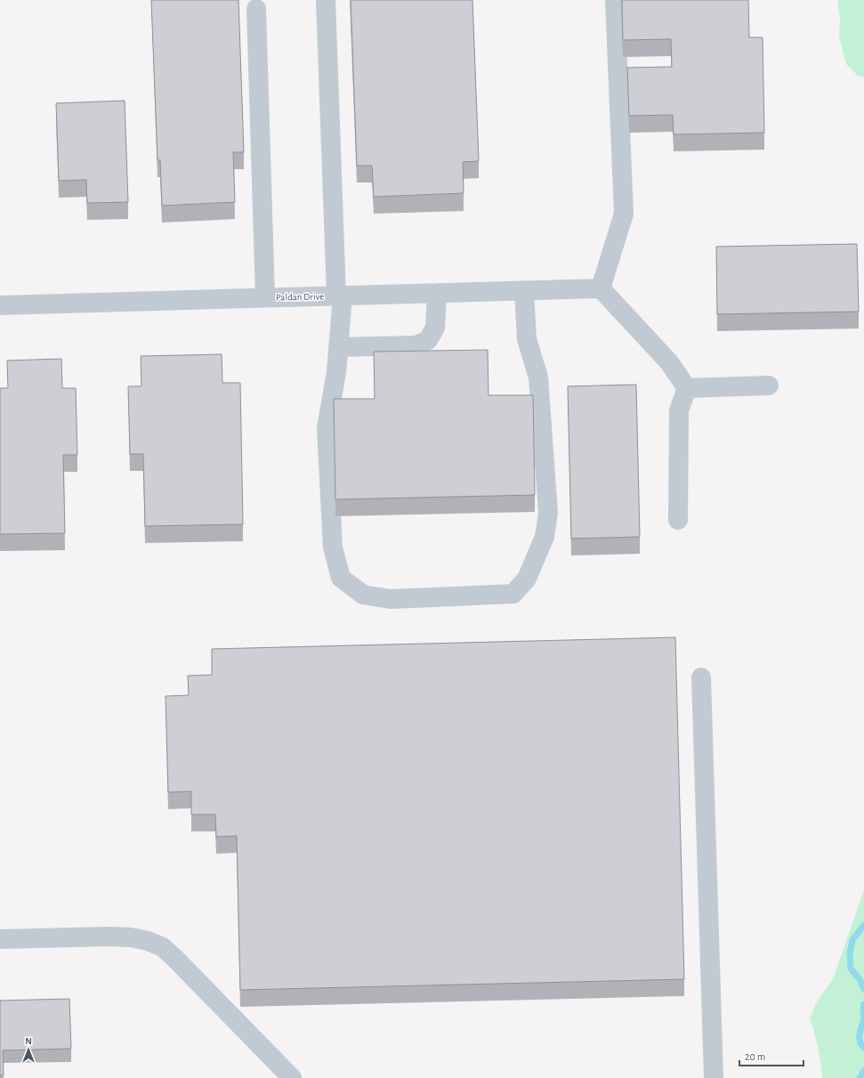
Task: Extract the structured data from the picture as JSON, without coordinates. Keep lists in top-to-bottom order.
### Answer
{
  "streets": {
    "street": ["Paldan Drive"]
  },
  "scale_bar": "20 m",
  "north": "top"
}
